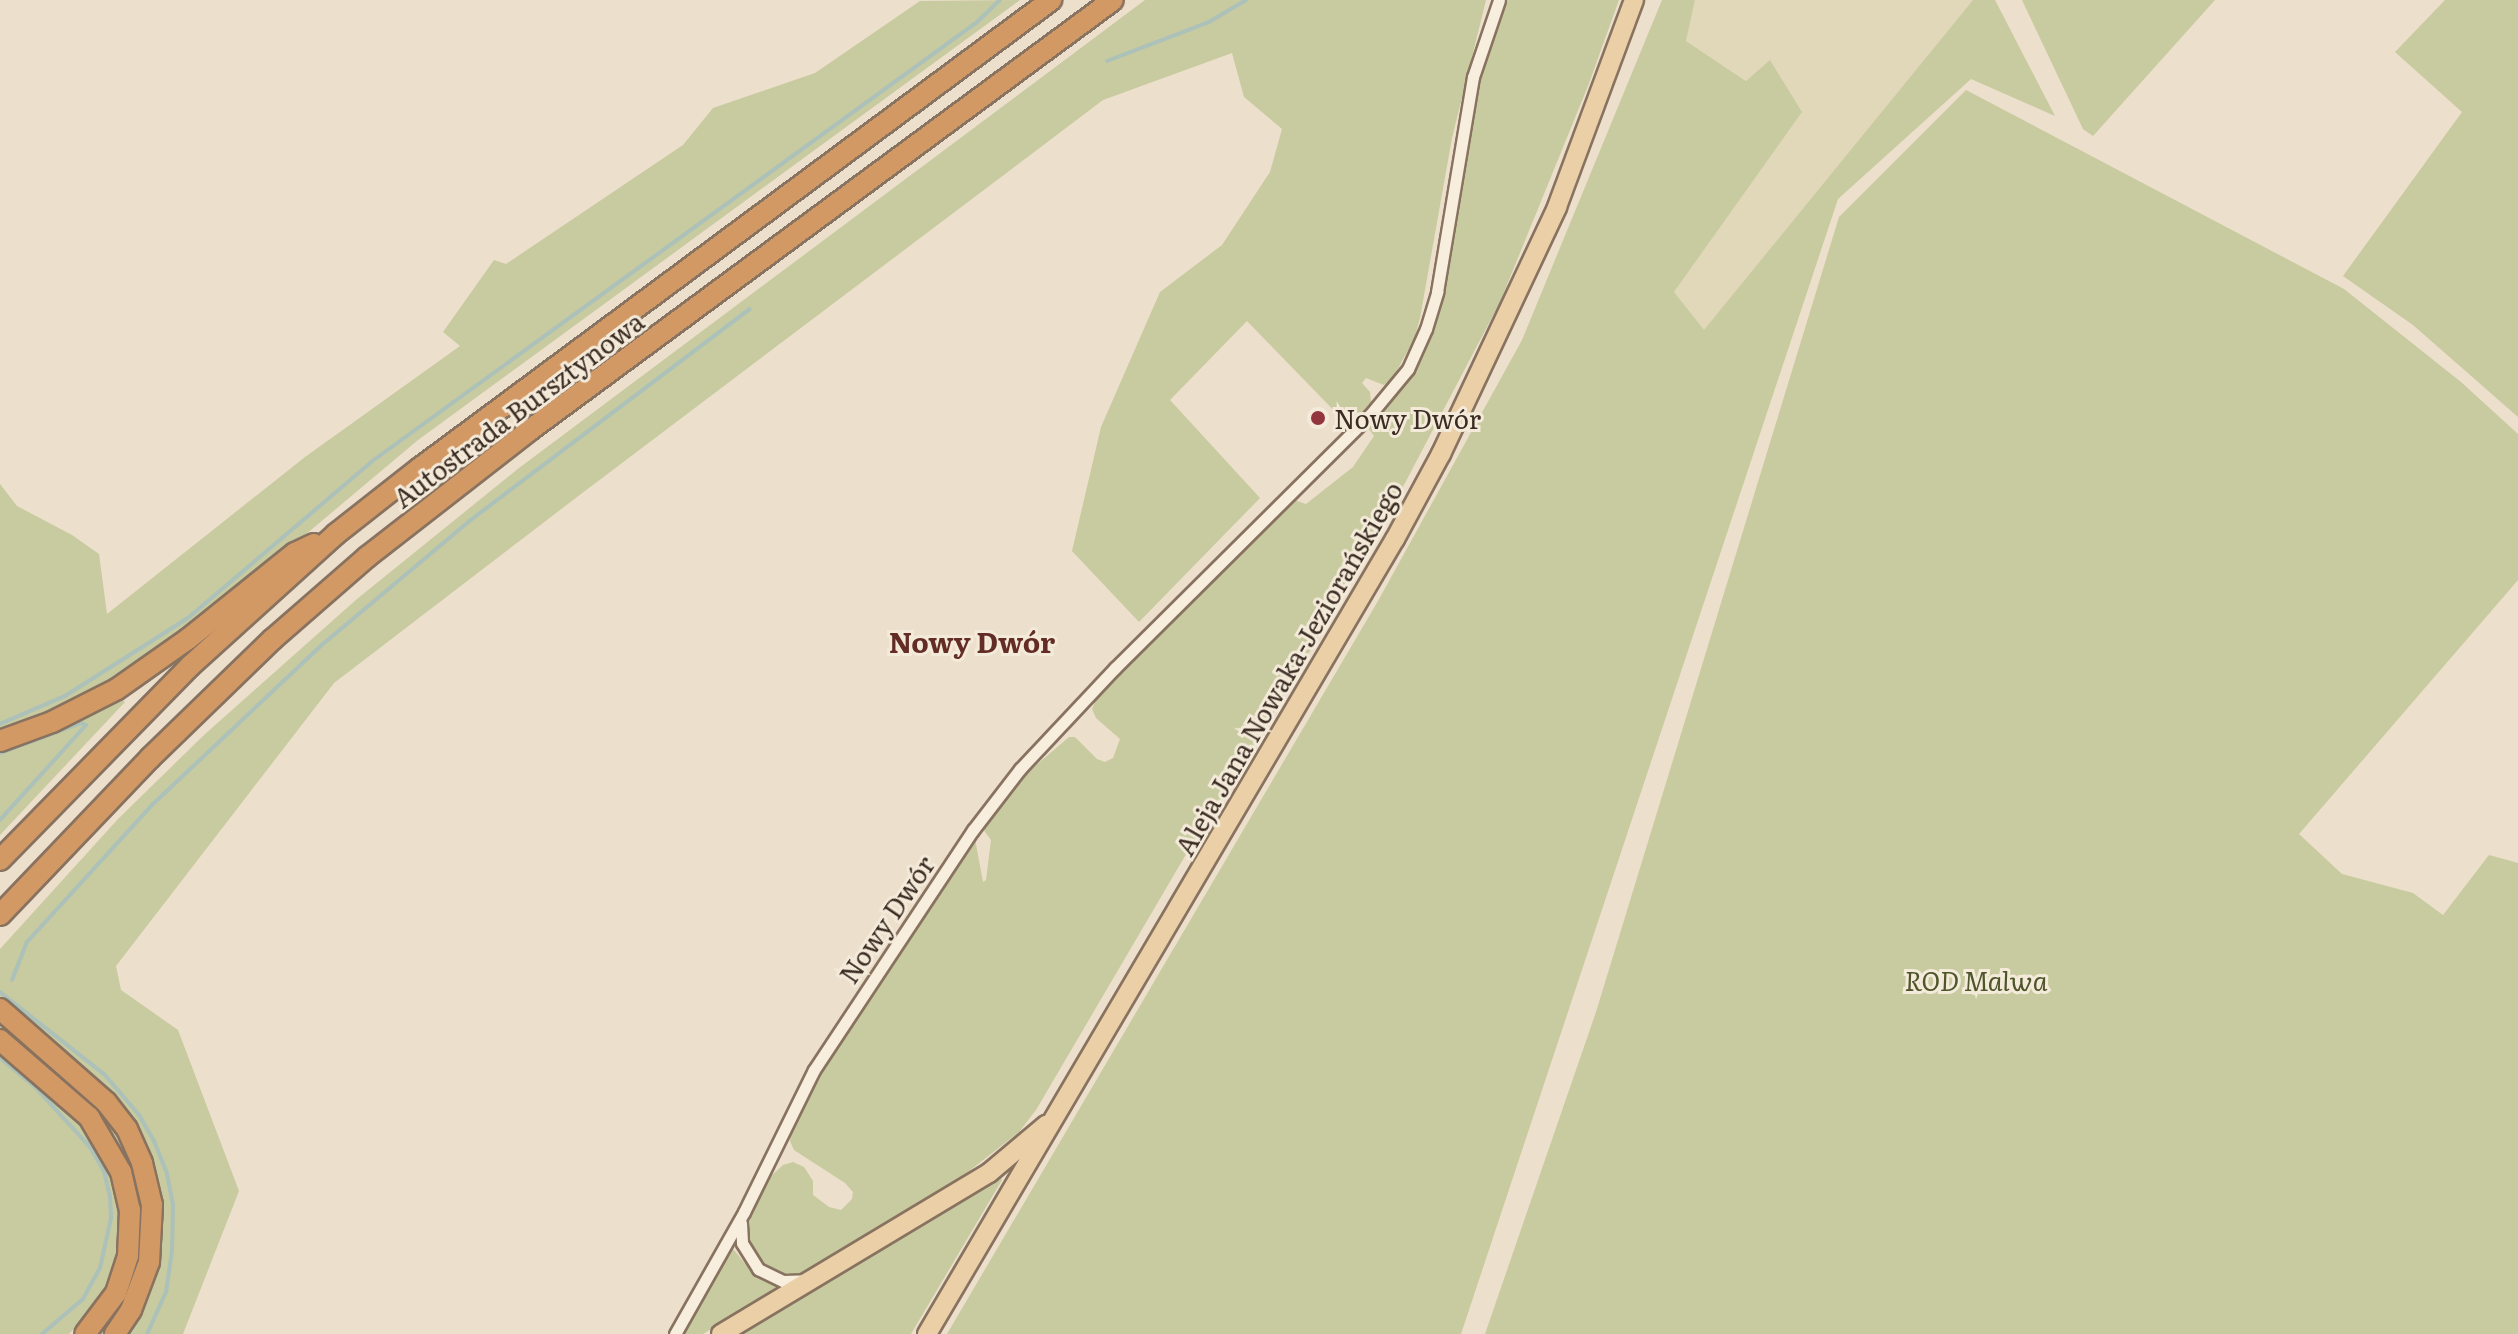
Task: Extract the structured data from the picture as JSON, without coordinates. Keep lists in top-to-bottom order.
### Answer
{
  "streets": {
    "highway": ["Autostrada Bursztynowa"],
    "main road": ["Aleja Jana Nowaka-Jeziorańskiego"],
    "street": ["Nowy Dwór"]
  },
  "districts": ["Nowy Dwór"],
  "parks": ["ROD Malwa"],
  "places": ["Nowy Dwór"]
}
